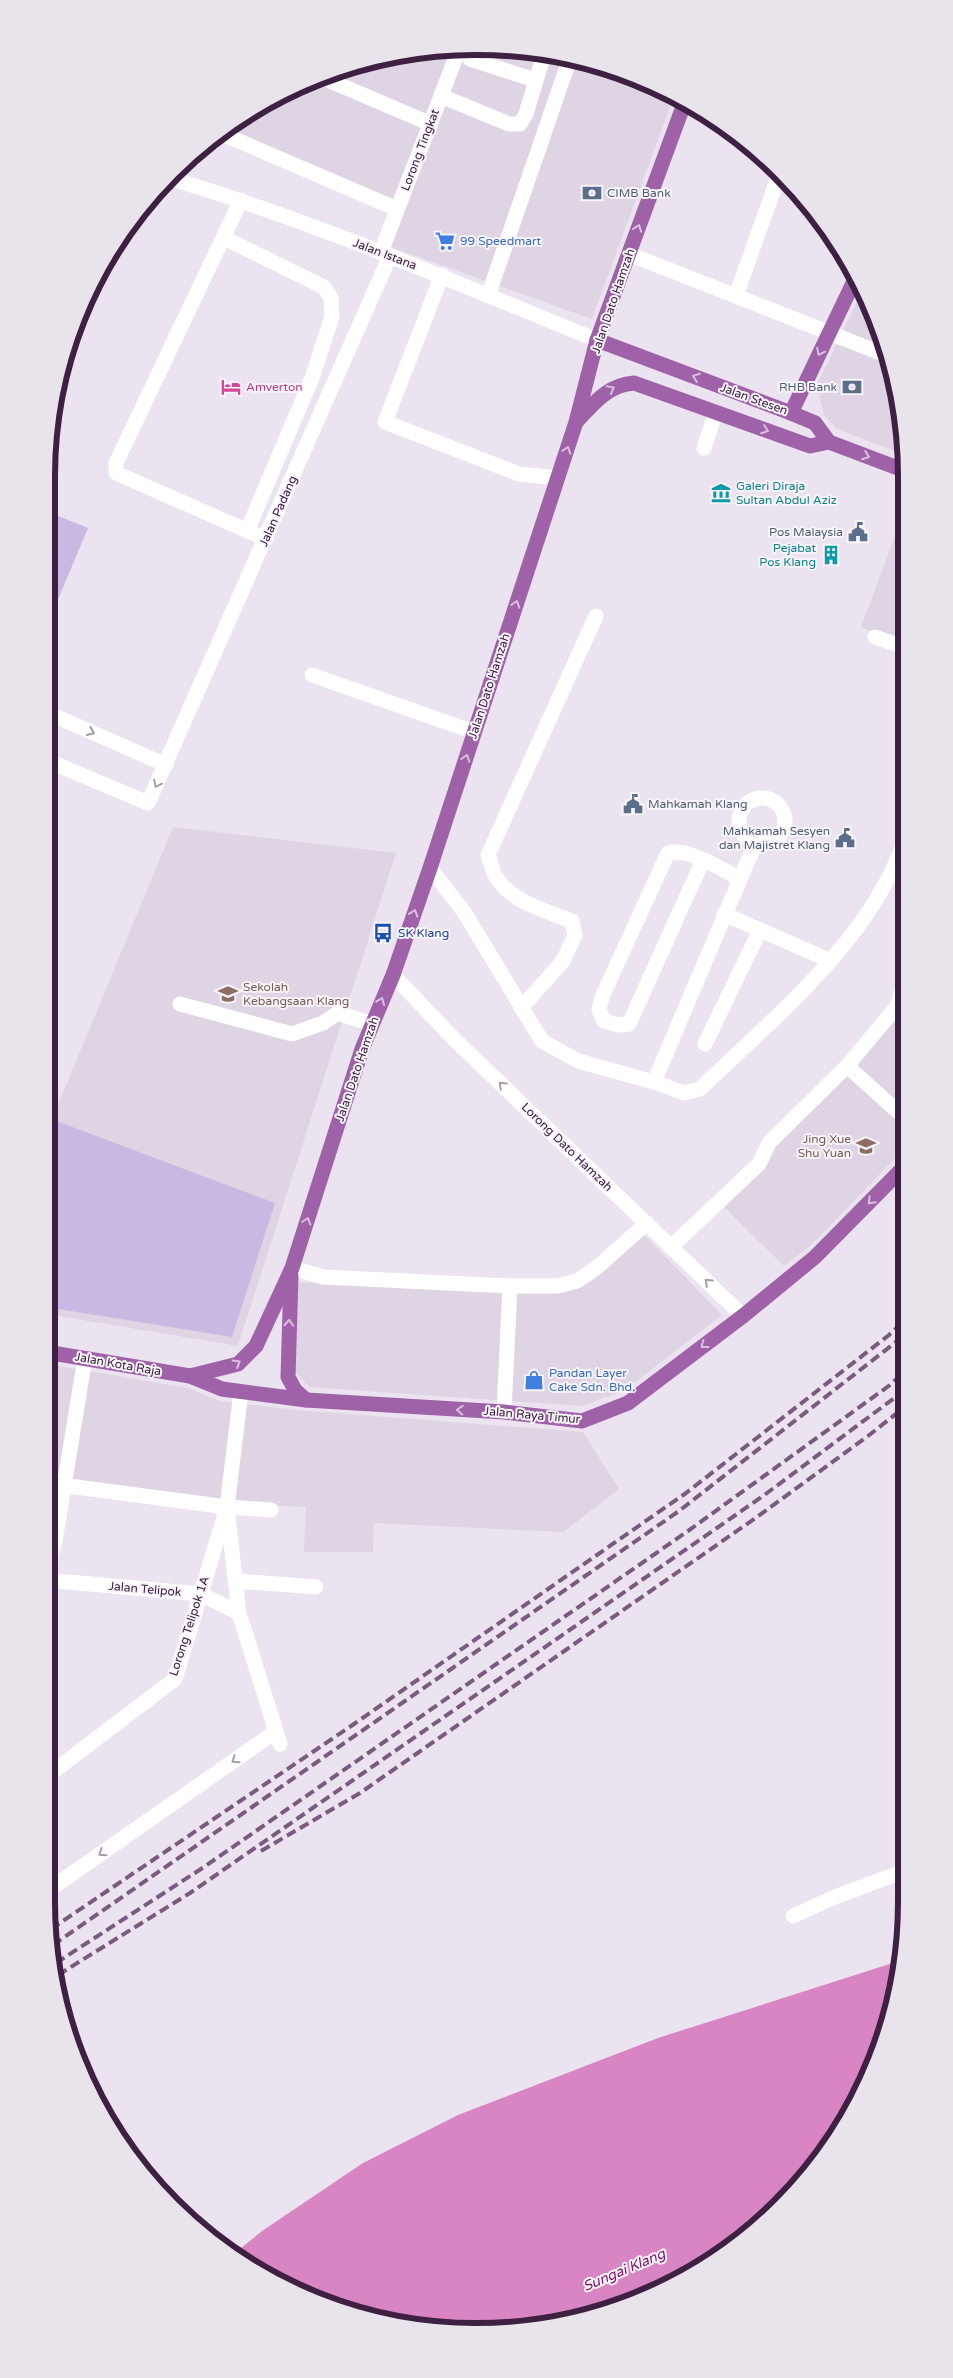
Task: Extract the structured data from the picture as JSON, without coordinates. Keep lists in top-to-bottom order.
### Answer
{
  "streets": {
    "main road": [
      "Jalan Dato Hamzah",
      "Jalan Stesen",
      "Jalan Kota Raja",
      "Jalan Raya Timur"
    ],
    "street": [
      "Lorong Tingkat",
      "Jalan Istana",
      "Jalan Padang",
      "Lorong Dato Hamzah",
      "Jalan Telipok",
      "Lorong Telipok 1A"
    ]
  },
  "crossings": [
    ["Lorong Tingkat", "Jalan Istana"],
    ["Lorong Tingkat", "Jalan Padang"],
    ["Jalan Istana", "Jalan Dato Hamzah"],
    ["Jalan Istana", "Jalan Stesen"],
    ["Jalan Istana", "Jalan Padang"],
    ["Jalan Dato Hamzah", "Jalan Stesen"],
    ["Jalan Dato Hamzah", "Lorong Dato Hamzah"],
    ["Lorong Dato Hamzah", "Jalan Raya Timur"],
    ["Jalan Kota Raja", "Jalan Raya Timur"],
    ["Jalan Telipok", "Lorong Telipok 1A"]
  ],
  "one_way": ["Jalan Dato Hamzah", "Jalan Raya Timur"],
  "water": ["Sungai Klang"],
  "places": {
    "bank": ["CIMB Bank", "RHB Bank"],
    "supermarket": ["99 Speedmart"],
    "hotel": ["Amverton"],
    "museum": ["Galeri Diraja Sultan Abdul Aziz"],
    "public building": ["Pos Malaysia", "Mahkamah Klang", "Mahkamah Sesyen dan Majistret Klang"],
    "building": ["Pejabat Pos Klang"],
    "bus stop": ["SK Klang"],
    "school or university": ["Sekolah Kebangsaan Klang", "Jing Xue Shu Yuan"],
    "shop": ["Pandan Layer Cake Sdn. Bhd."]
  }
}
